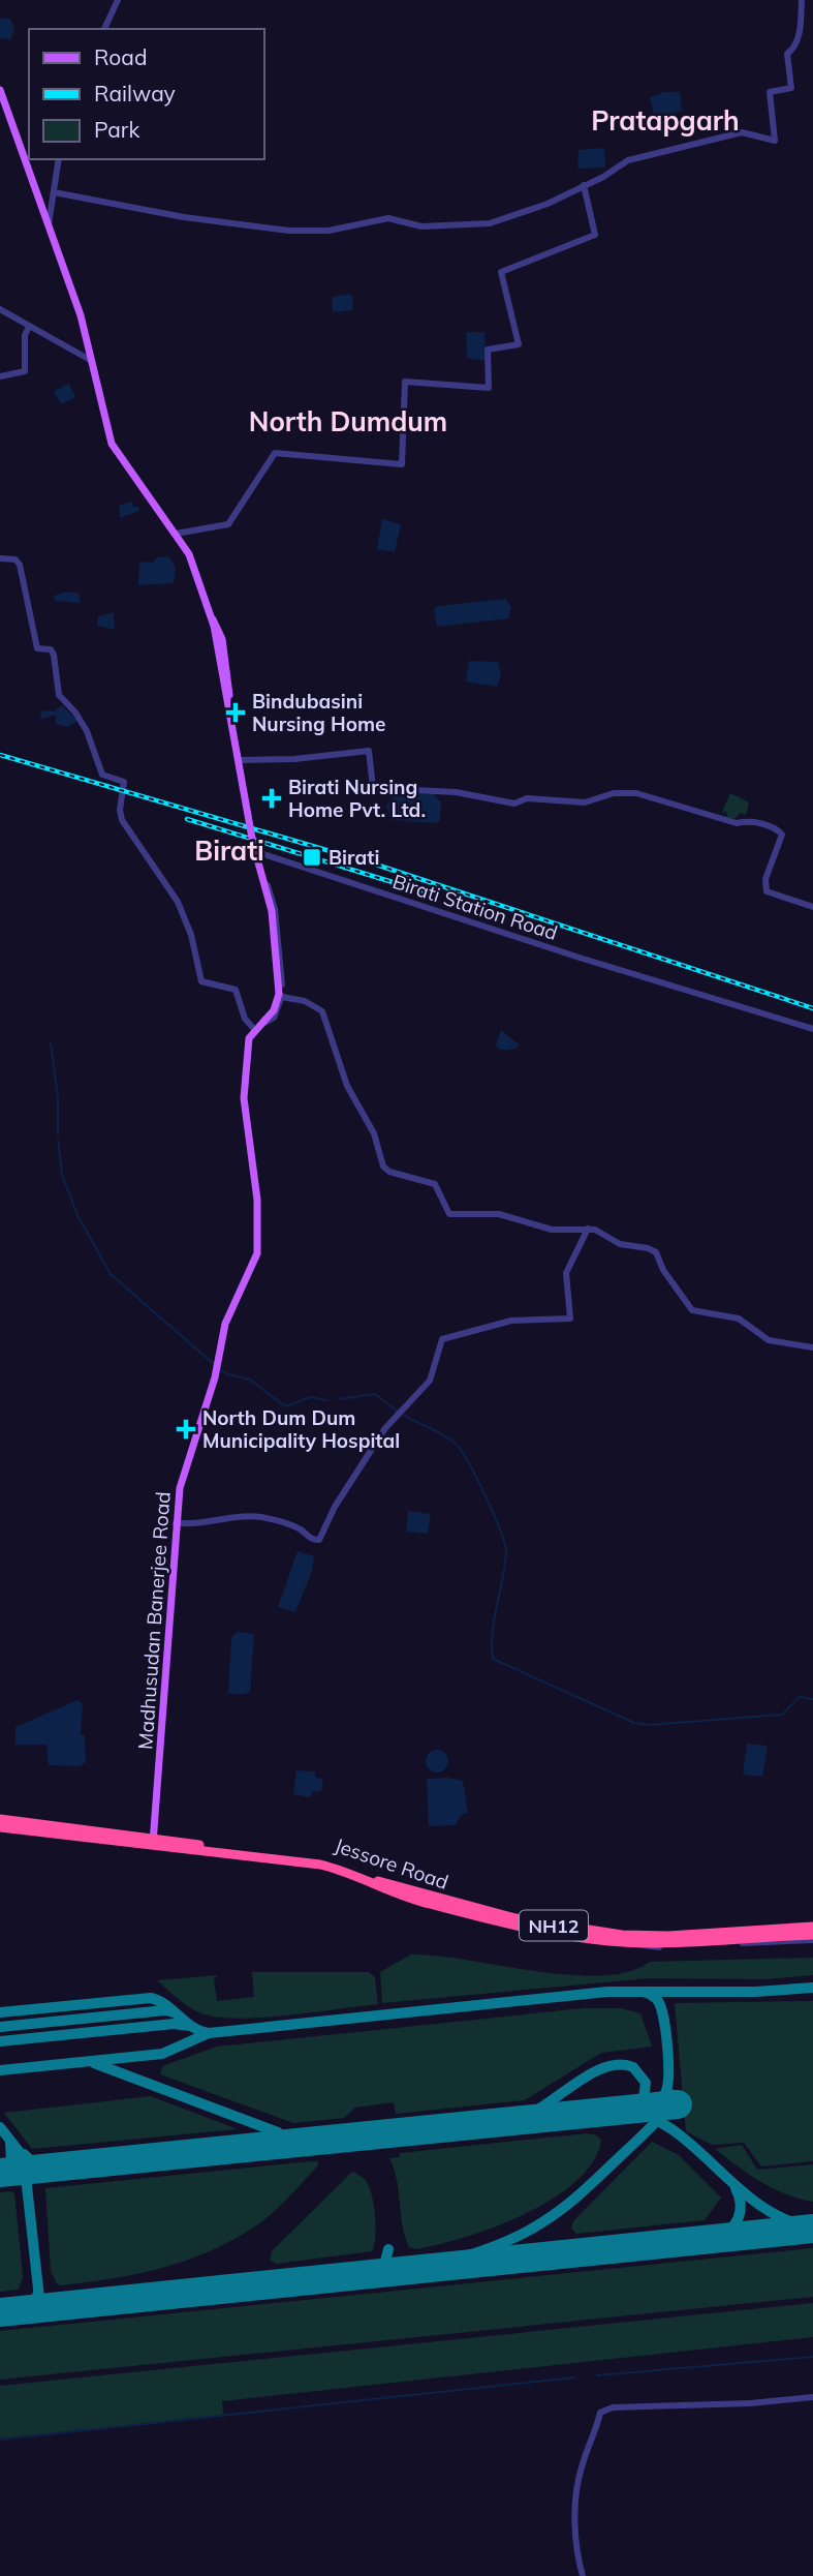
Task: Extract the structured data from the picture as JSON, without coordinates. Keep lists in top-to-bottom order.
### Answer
{
  "streets": {
    "highway": ["Jessore Road", "NH12"],
    "main road": ["Madhusudan Banerjee Road"],
    "street": ["Birati Station Road"]
  },
  "crossings": [
    ["Madhusudan Banerjee Road", "Jessore Road"],
    ["Madhusudan Banerjee Road", "NH12"],
    ["Jessore Road", "NH12"]
  ],
  "districts": ["Pratapgarh", "North Dumdum", "Birati"],
  "places": {
    "health": ["Bindubasini Nursing Home", "Birati Nursing Home Pvt. Ltd.", "North Dum Dum Municipality Hospital"],
    "transit": ["Birati"]
  },
  "legend": ["Road", "Railway", "Park"]
}
